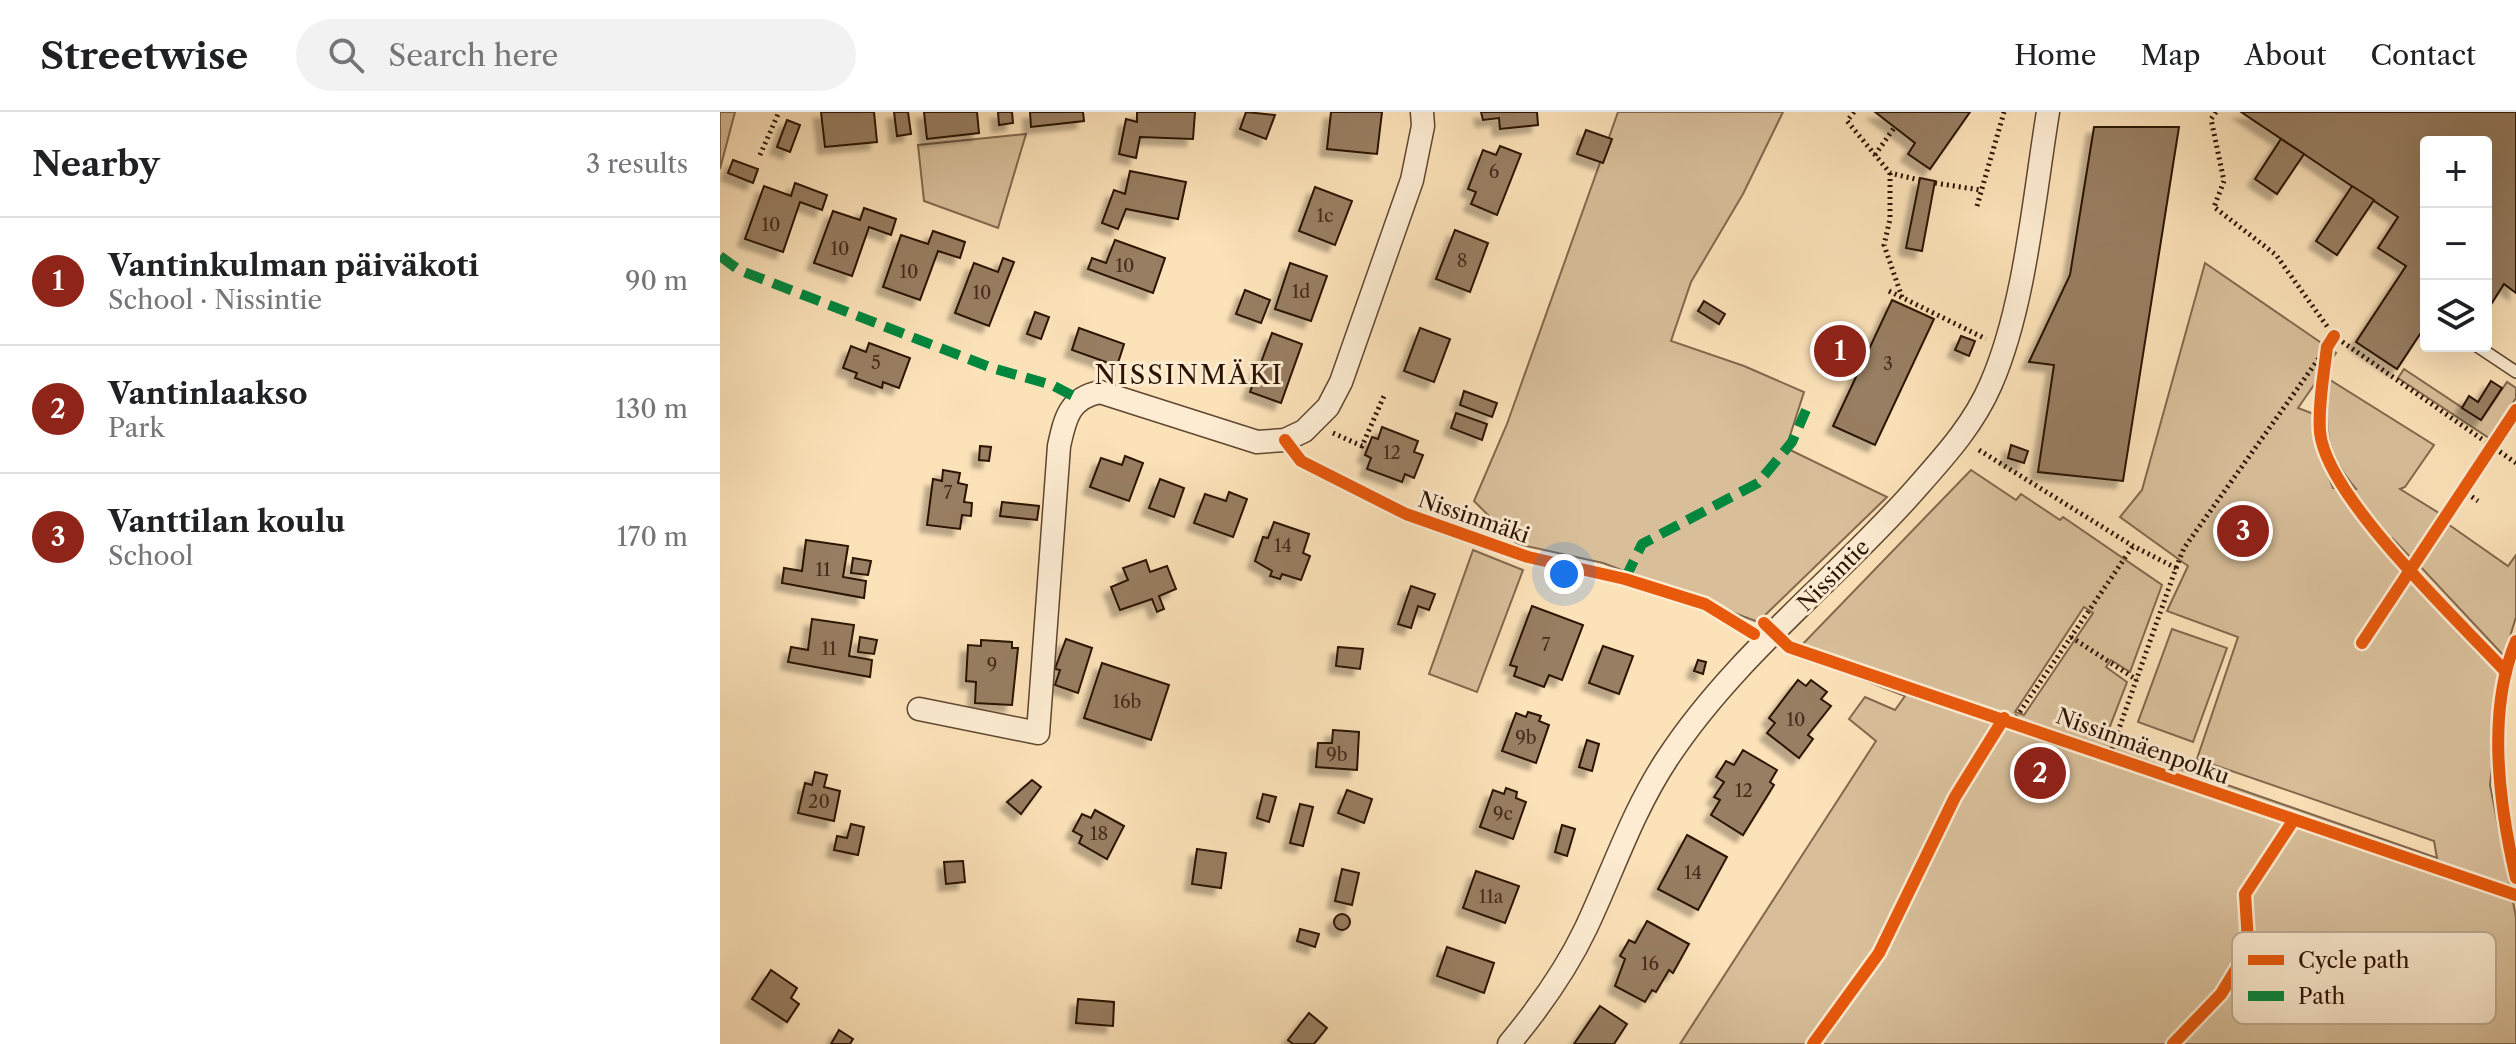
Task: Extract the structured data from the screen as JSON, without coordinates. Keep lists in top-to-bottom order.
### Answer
{
  "streets": {
    "street": ["Nissintie"],
    "cycle path": ["Nissinmäki", "Nissinmäenpolku"]
  },
  "districts": ["NISSINMÄKI"],
  "house_numbers": [
    "6",
    "1c",
    "10",
    "10",
    "8",
    "10",
    "10",
    "1d",
    "10",
    "5",
    "3",
    "12",
    "7",
    "14",
    "11",
    "7",
    "11",
    "9",
    "16b",
    "10",
    "9b",
    "9b",
    "12",
    "20",
    "9c",
    "18",
    "14",
    "11a",
    "16"
  ],
  "legend": ["Cycle path", "Path"],
  "page": {
    "header": "Streetwise",
    "search": "Search here",
    "nav": [
      "Home",
      "Map",
      "About",
      "Contact"
    ],
    "heading": ["Nearby", "3 results"],
    "map_buttons": ["+", "−"],
    "list": [
      {
        "mark": "1",
        "name": "Vantinkulman päiväkoti",
        "note": "School · Nissintie",
        "value": "90 m"
      },
      {
        "mark": "2",
        "name": "Vantinlaakso",
        "note": "Park",
        "value": "130 m"
      },
      {
        "mark": "3",
        "name": "Vanttilan koulu",
        "note": "School",
        "value": "170 m"
      }
    ],
    "pins": ["1", "3", "2"]
  }
}
